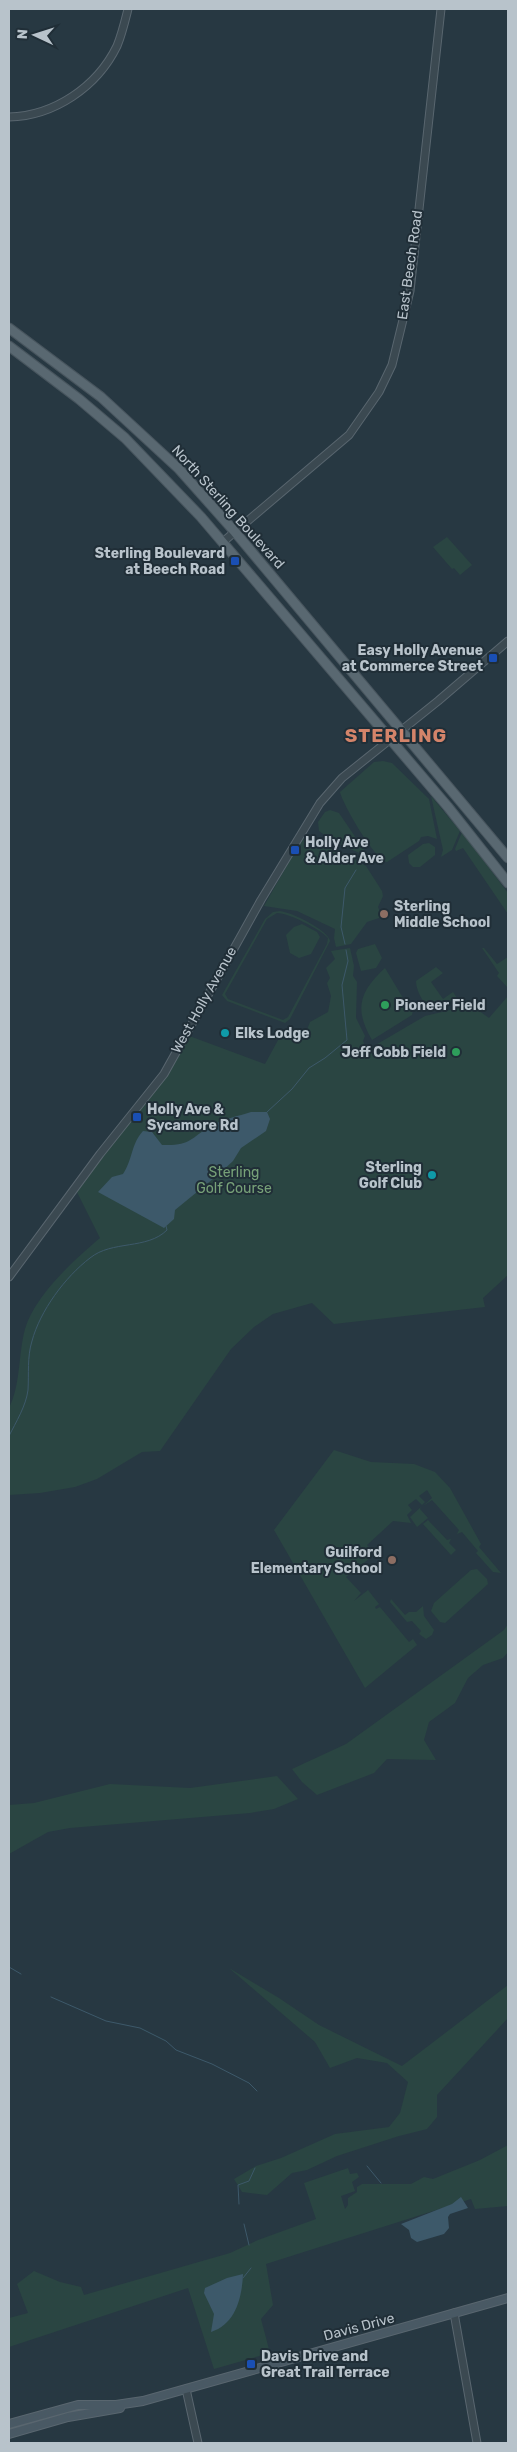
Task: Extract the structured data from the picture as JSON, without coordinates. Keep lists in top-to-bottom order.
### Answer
{
  "streets": {
    "main road": ["North Sterling Boulevard", "Davis Drive"],
    "street": ["East Beech Road", "West Holly Avenue"]
  },
  "crossings": [
    ["East Beech Road", "North Sterling Boulevard"],
    ["North Sterling Boulevard", "West Holly Avenue"]
  ],
  "districts": ["STERLING"],
  "parks": ["Sterling Golf Course"],
  "places": {
    "transit": [
      "Sterling Boulevard at Beech Road",
      "Easy Holly Avenue at Commerce Street",
      "Holly Ave & Alder Ave",
      "Holly Ave & Sycamore Rd",
      "Davis Drive and Great Trail Terrace"
    ],
    "other": [
      "Sterling Middle School",
      "Pioneer Field",
      "Elks Lodge",
      "Jeff Cobb Field",
      "Sterling Golf Club",
      "Guilford Elementary School"
    ]
  },
  "north": "left"
}
